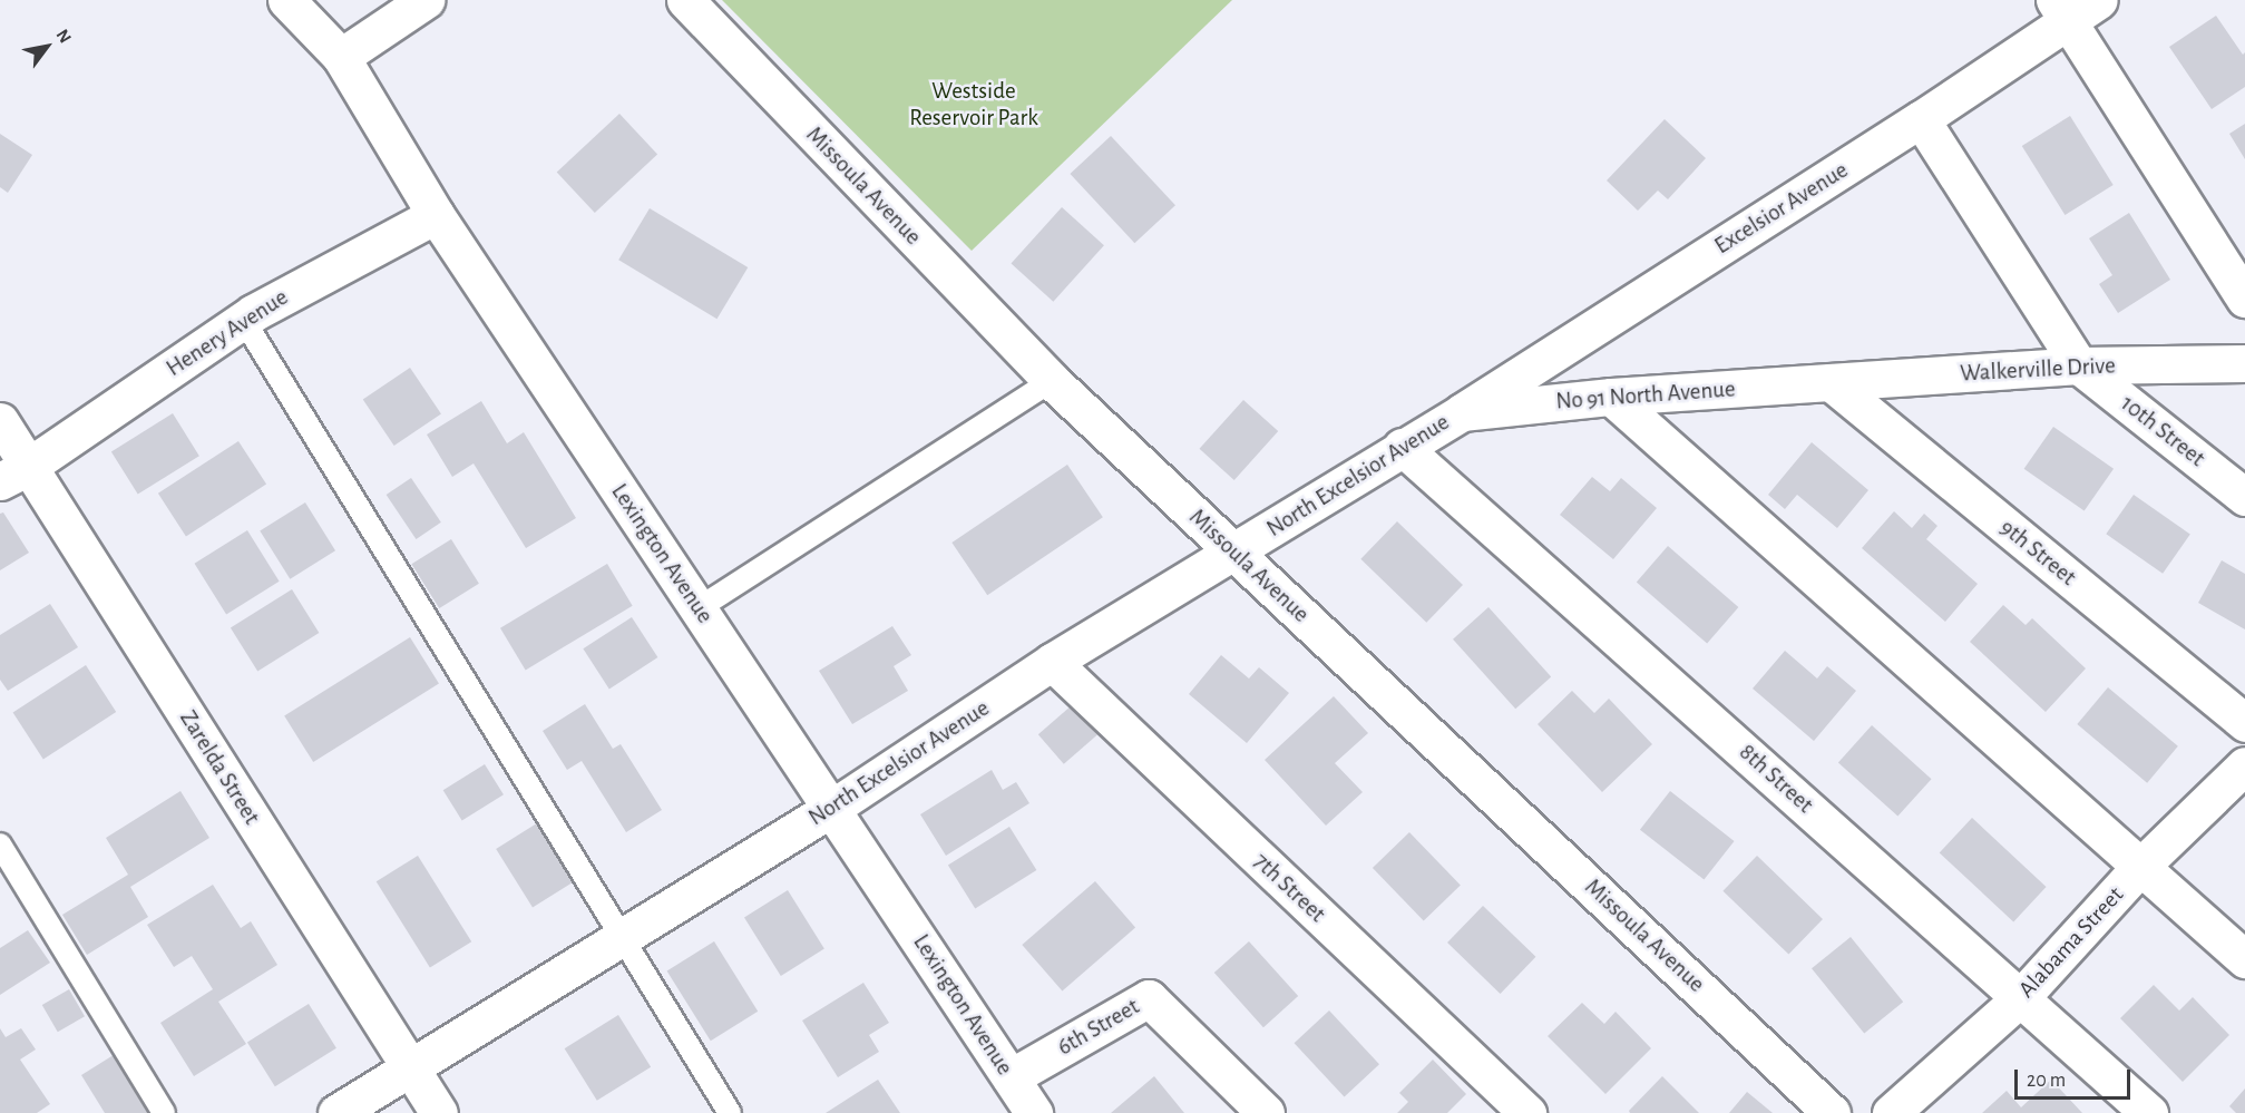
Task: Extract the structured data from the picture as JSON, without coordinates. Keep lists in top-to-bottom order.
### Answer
{
  "streets": {
    "street": [
      "Missoula Avenue",
      "Excelsior Avenue",
      "Henery Avenue",
      "Walkerville Drive",
      "No 91 North Avenue",
      "10th Street",
      "North Excelsior Avenue",
      "9th Street",
      "Lexington Avenue",
      "Zarelda Street",
      "8th Street",
      "7th Street",
      "Alabama Street",
      "6th Street"
    ]
  },
  "crossings": [
    ["Missoula Avenue", "North Excelsior Avenue"],
    ["Excelsior Avenue", "No 91 North Avenue"],
    ["Excelsior Avenue", "10th Street"],
    ["Excelsior Avenue", "North Excelsior Avenue"],
    ["Henery Avenue", "Lexington Avenue"],
    ["Henery Avenue", "Zarelda Street"],
    ["Walkerville Drive", "No 91 North Avenue"],
    ["Walkerville Drive", "10th Street"],
    ["Walkerville Drive", "9th Street"],
    ["No 91 North Avenue", "North Excelsior Avenue"],
    ["No 91 North Avenue", "9th Street"],
    ["North Excelsior Avenue", "Lexington Avenue"],
    ["North Excelsior Avenue", "Zarelda Street"],
    ["North Excelsior Avenue", "8th Street"],
    ["North Excelsior Avenue", "7th Street"],
    ["Lexington Avenue", "6th Street"],
    ["8th Street", "Alabama Street"]
  ],
  "parks": ["Westside Reservoir Park"],
  "scale_bar": "20 m",
  "north": "top right"
}
